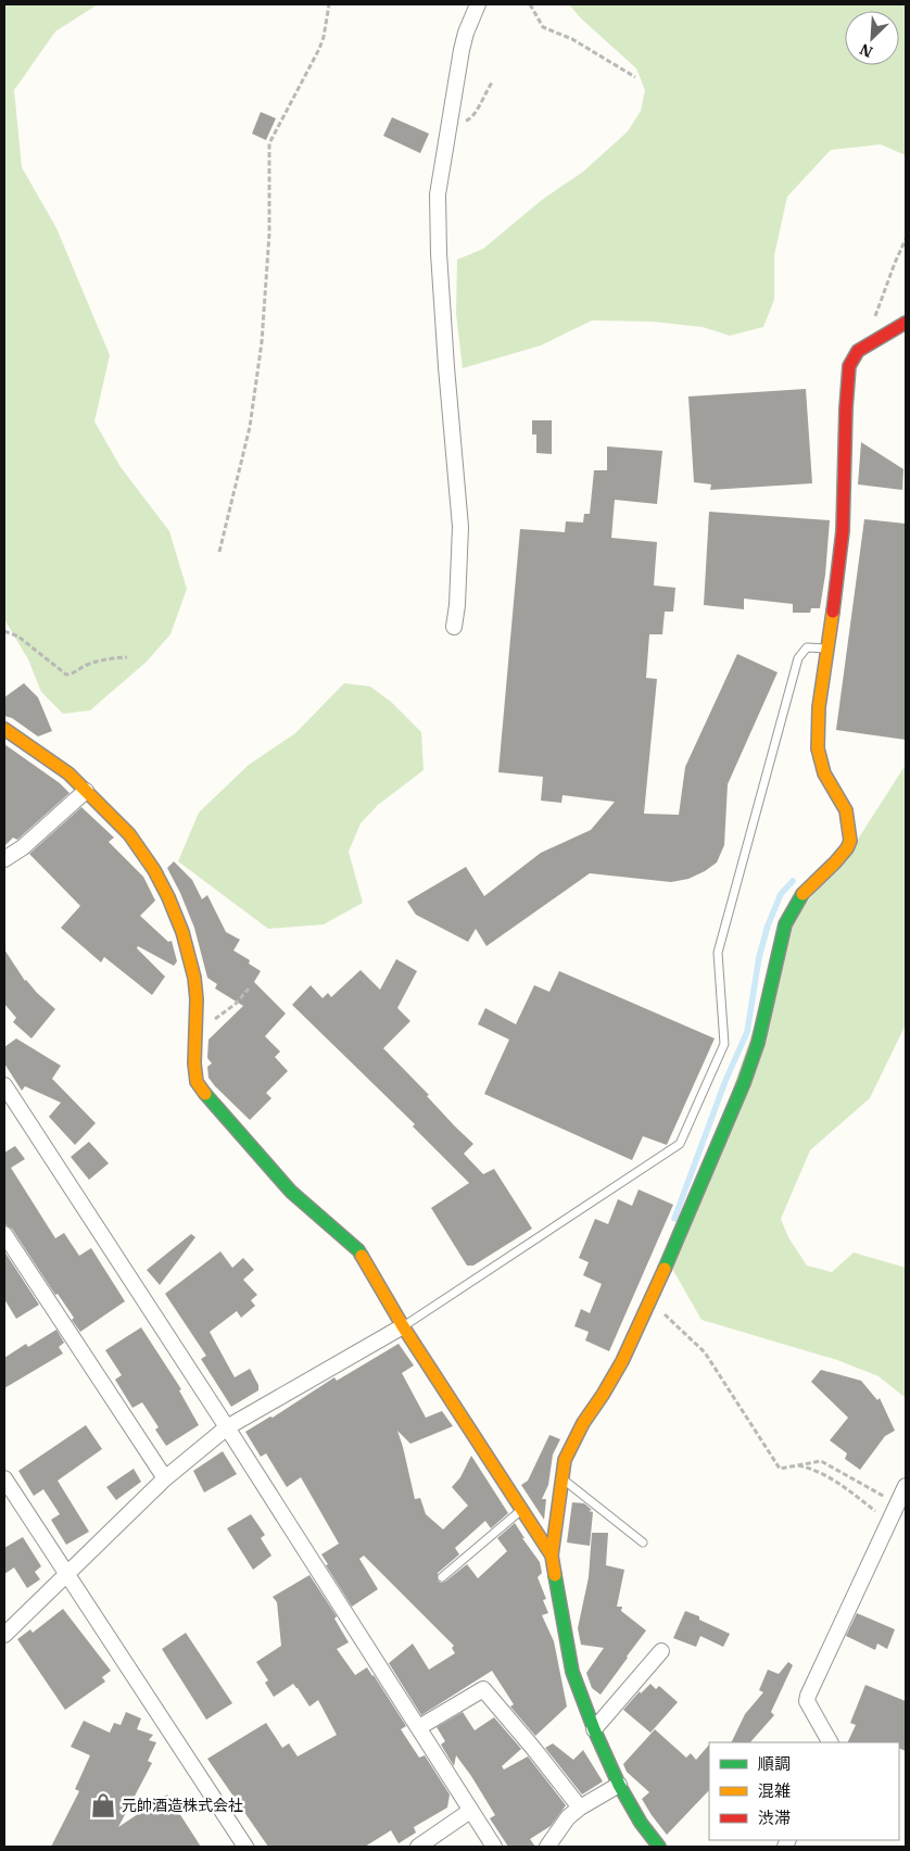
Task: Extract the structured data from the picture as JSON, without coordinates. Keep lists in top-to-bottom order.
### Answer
{
  "places": {
    "shop": ["元帥酒造株式会社"]
  },
  "legend": ["順調", "混雑", "渋滞"],
  "north": "bottom left"
}
